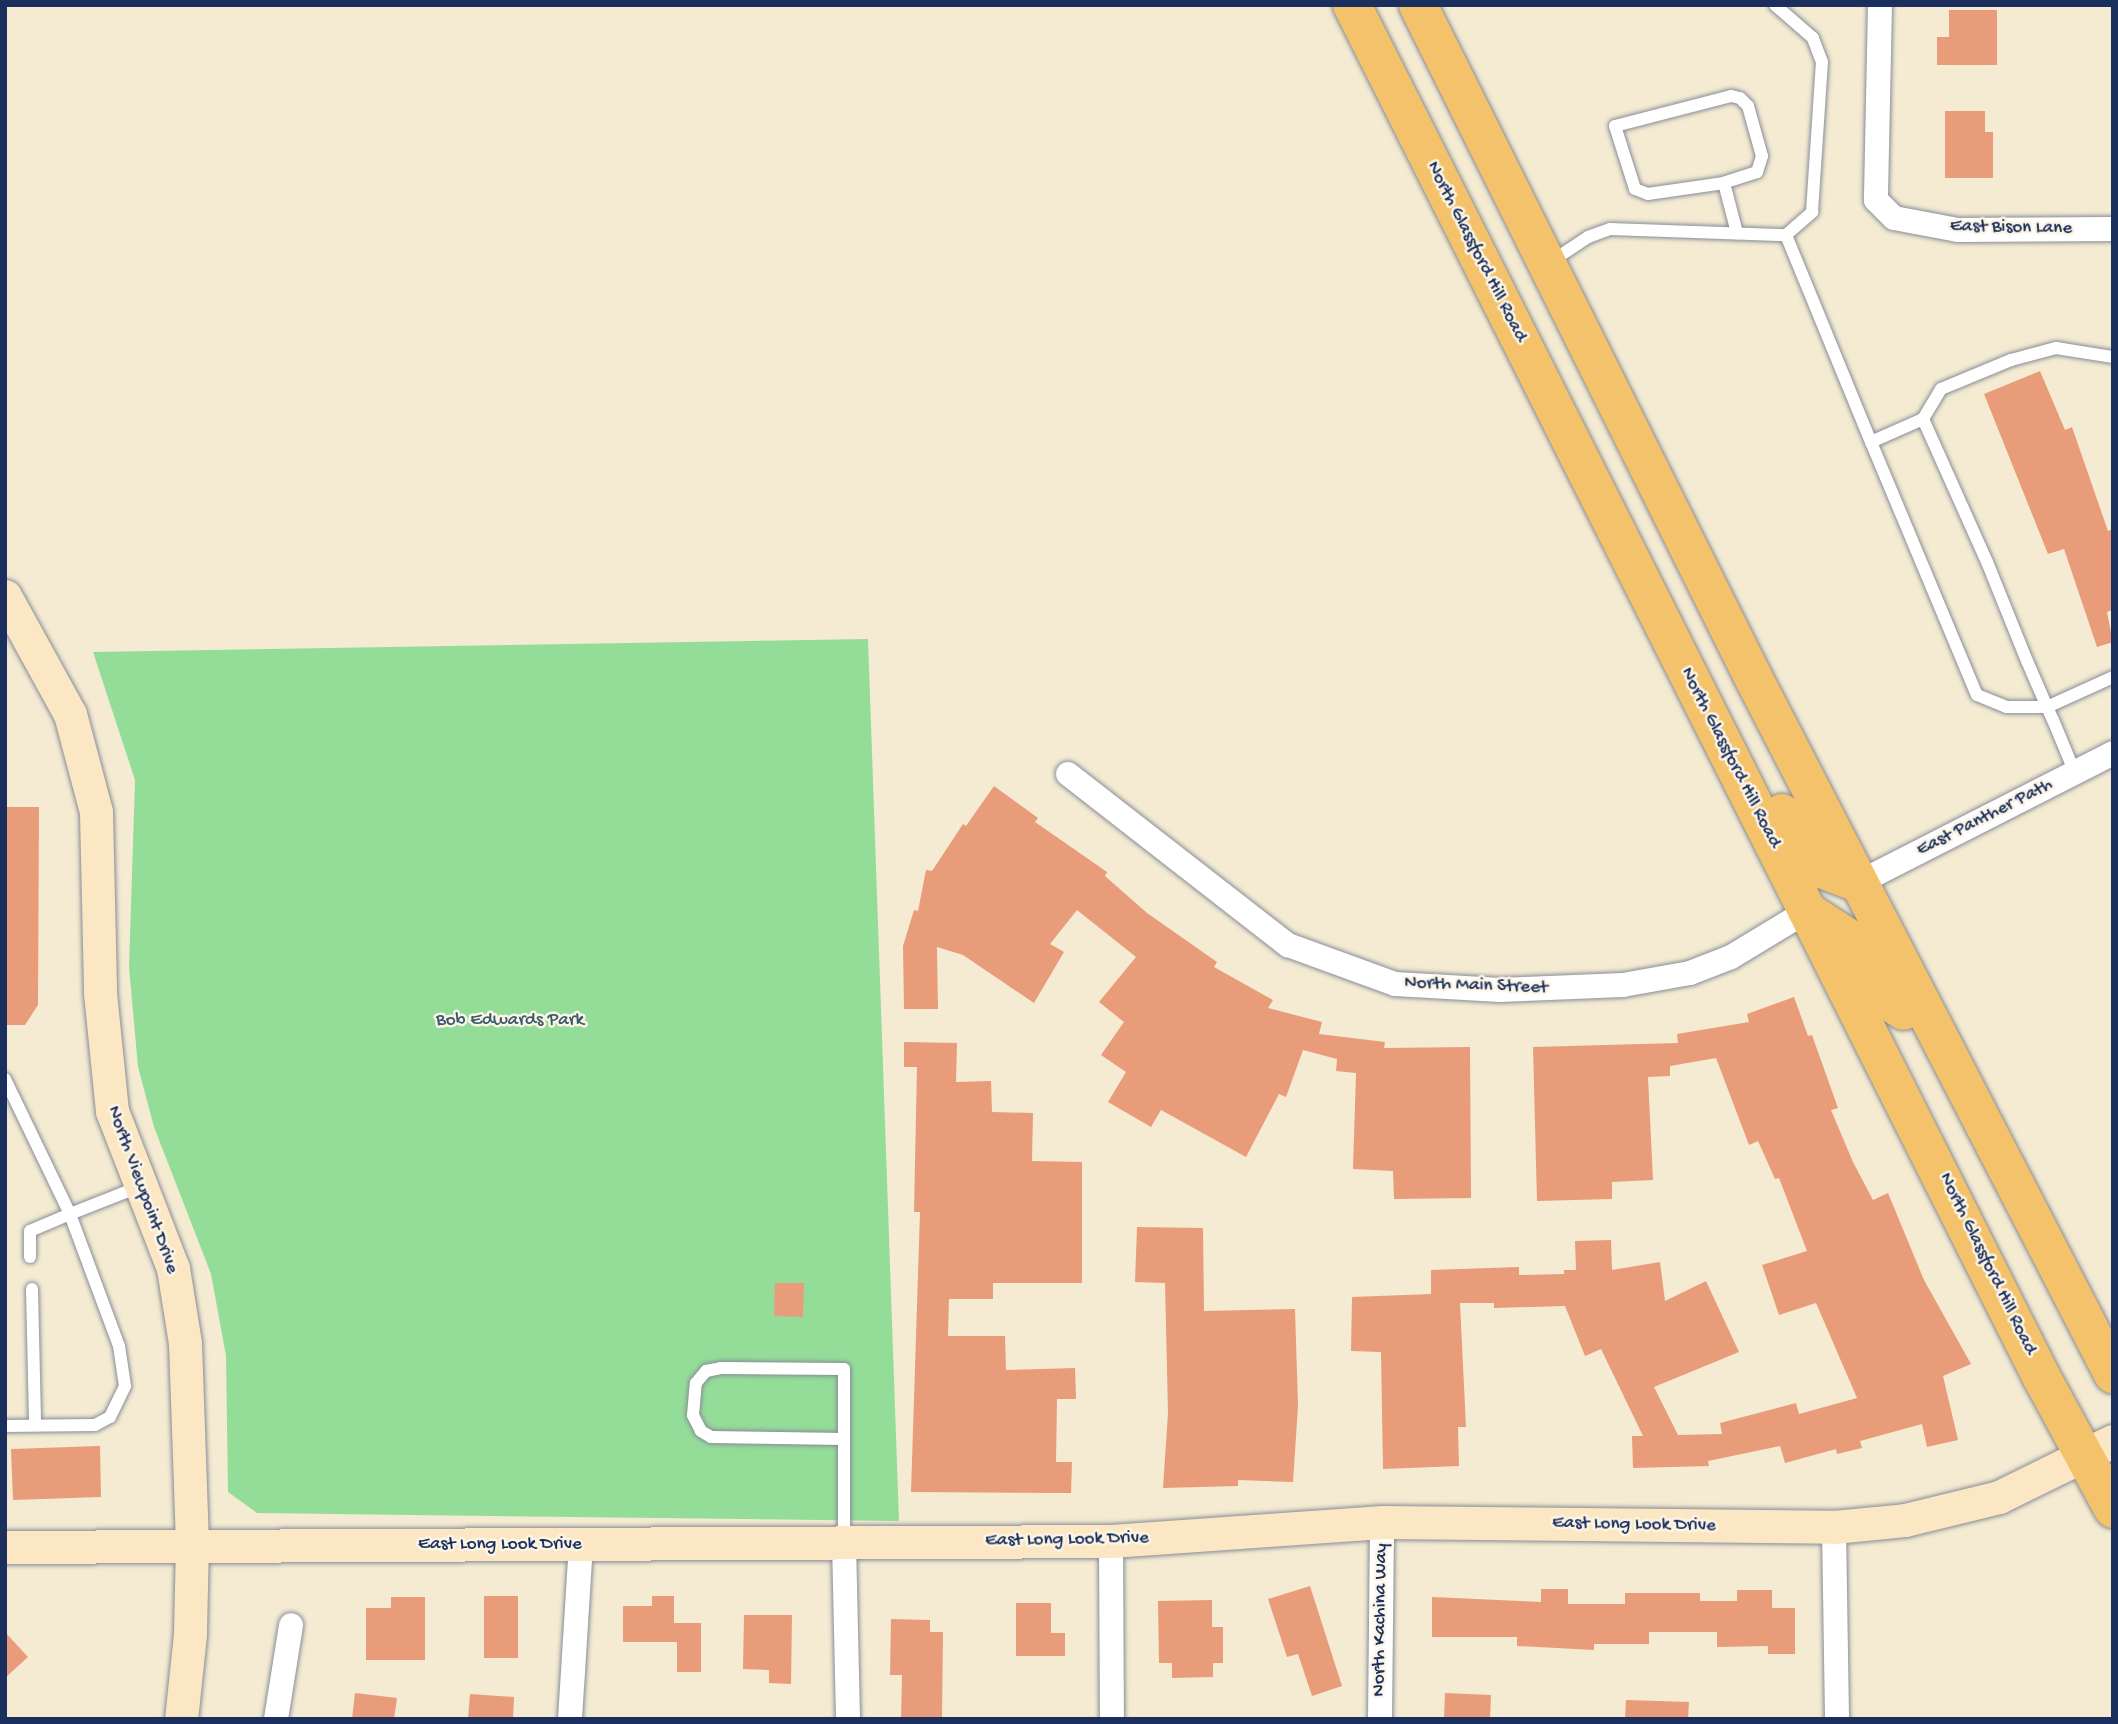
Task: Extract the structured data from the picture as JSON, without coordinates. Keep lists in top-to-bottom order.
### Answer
{
  "streets": {
    "main road": ["North Glassford Hill Road"],
    "street": [
      "East Bison Lane",
      "East Panther Path",
      "North Main Street",
      "North Viewpoint Drive",
      "East Long Look Drive",
      "North Kachina Way"
    ]
  },
  "crossings": [
    ["North Glassford Hill Road", "North Main Street"],
    ["North Glassford Hill Road", "East Long Look Drive"],
    ["North Viewpoint Drive", "East Long Look Drive"],
    ["East Long Look Drive", "North Kachina Way"]
  ],
  "parks": ["Bob Edwards Park"]
}
